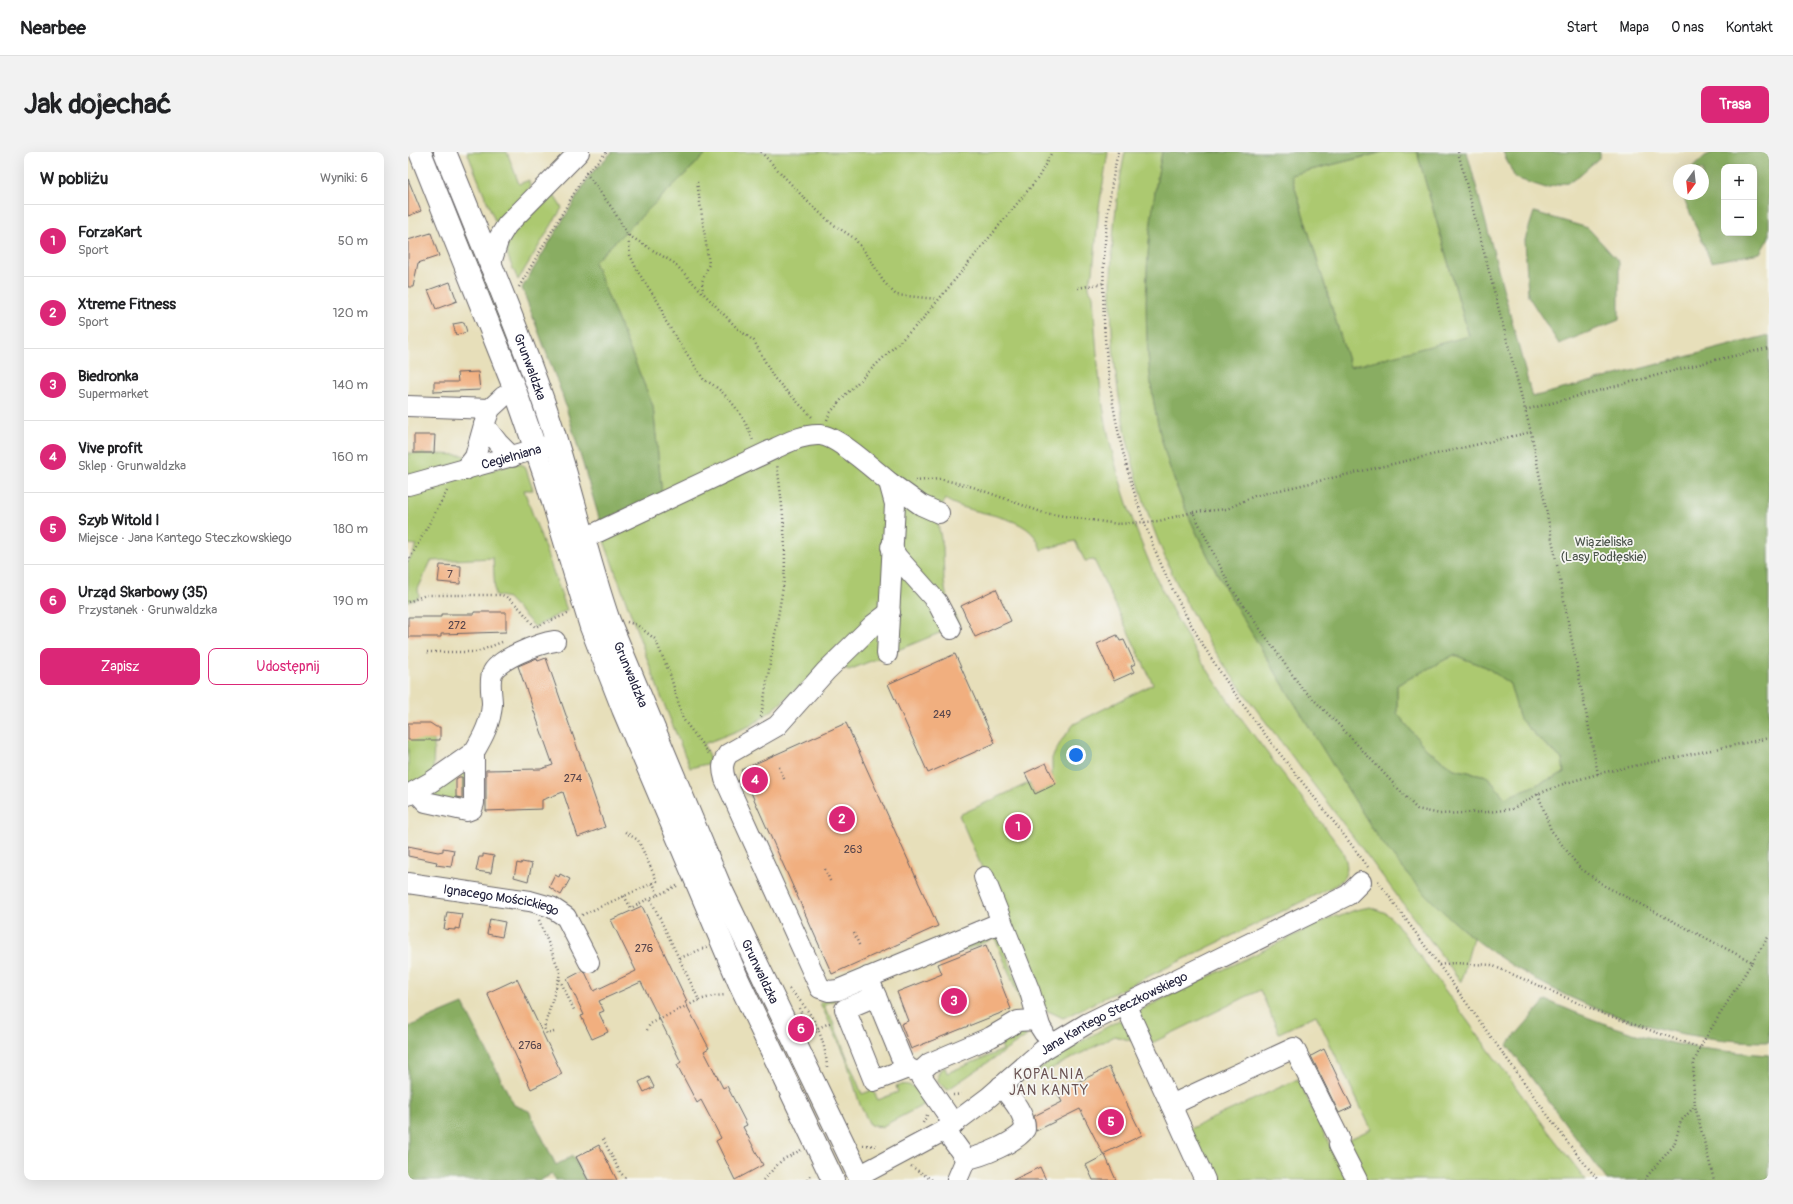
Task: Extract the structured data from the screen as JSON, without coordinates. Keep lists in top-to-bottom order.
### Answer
{
  "streets": {
    "main road": ["Grunwaldzka"],
    "street": ["Cegielniana", "Ignacego Mościckiego", "Jana Kantego Steczkowskiego"]
  },
  "crossings": [
    ["Grunwaldzka", "Cegielniana"],
    ["Grunwaldzka", "Jana Kantego Steczkowskiego"]
  ],
  "districts": ["KOPALNIA JAN KANTY"],
  "parks": ["Wiązieliska (Lasy Podłęskie)"],
  "house_numbers": [
    "7",
    "272",
    "249",
    "274",
    "263",
    "276",
    "276a"
  ],
  "north": "bottom",
  "page": {
    "header": "Nearbee",
    "nav": [
      "Start",
      "Mapa",
      "O nas",
      "Kontakt"
    ],
    "buttons": [
      "Trasa",
      ["Zapisz", "Udostępnij"]
    ],
    "title": "Jak dojechać",
    "heading": ["W pobliżu", "Wyniki: 6"],
    "map_buttons": ["+", "−"],
    "list": [
      {
        "mark": "1",
        "name": "ForzaKart",
        "note": "Sport",
        "value": "50 m"
      },
      {
        "mark": "2",
        "name": "Xtreme Fitness",
        "note": "Sport",
        "value": "120 m"
      },
      {
        "mark": "3",
        "name": "Biedronka",
        "note": "Supermarket",
        "value": "140 m"
      },
      {
        "mark": "4",
        "name": "Vive profit",
        "note": "Sklep · Grunwaldzka",
        "value": "160 m"
      },
      {
        "mark": "5",
        "name": "Szyb Witold I",
        "note": "Miejsce · Jana Kantego Steczkowskiego",
        "value": "180 m"
      },
      {
        "mark": "6",
        "name": "Urząd Skarbowy (35)",
        "note": "Przystanek · Grunwaldzka",
        "value": "190 m"
      }
    ],
    "pins": [
      "4",
      "2",
      "1",
      "3",
      "6",
      "5"
    ]
  }
}
